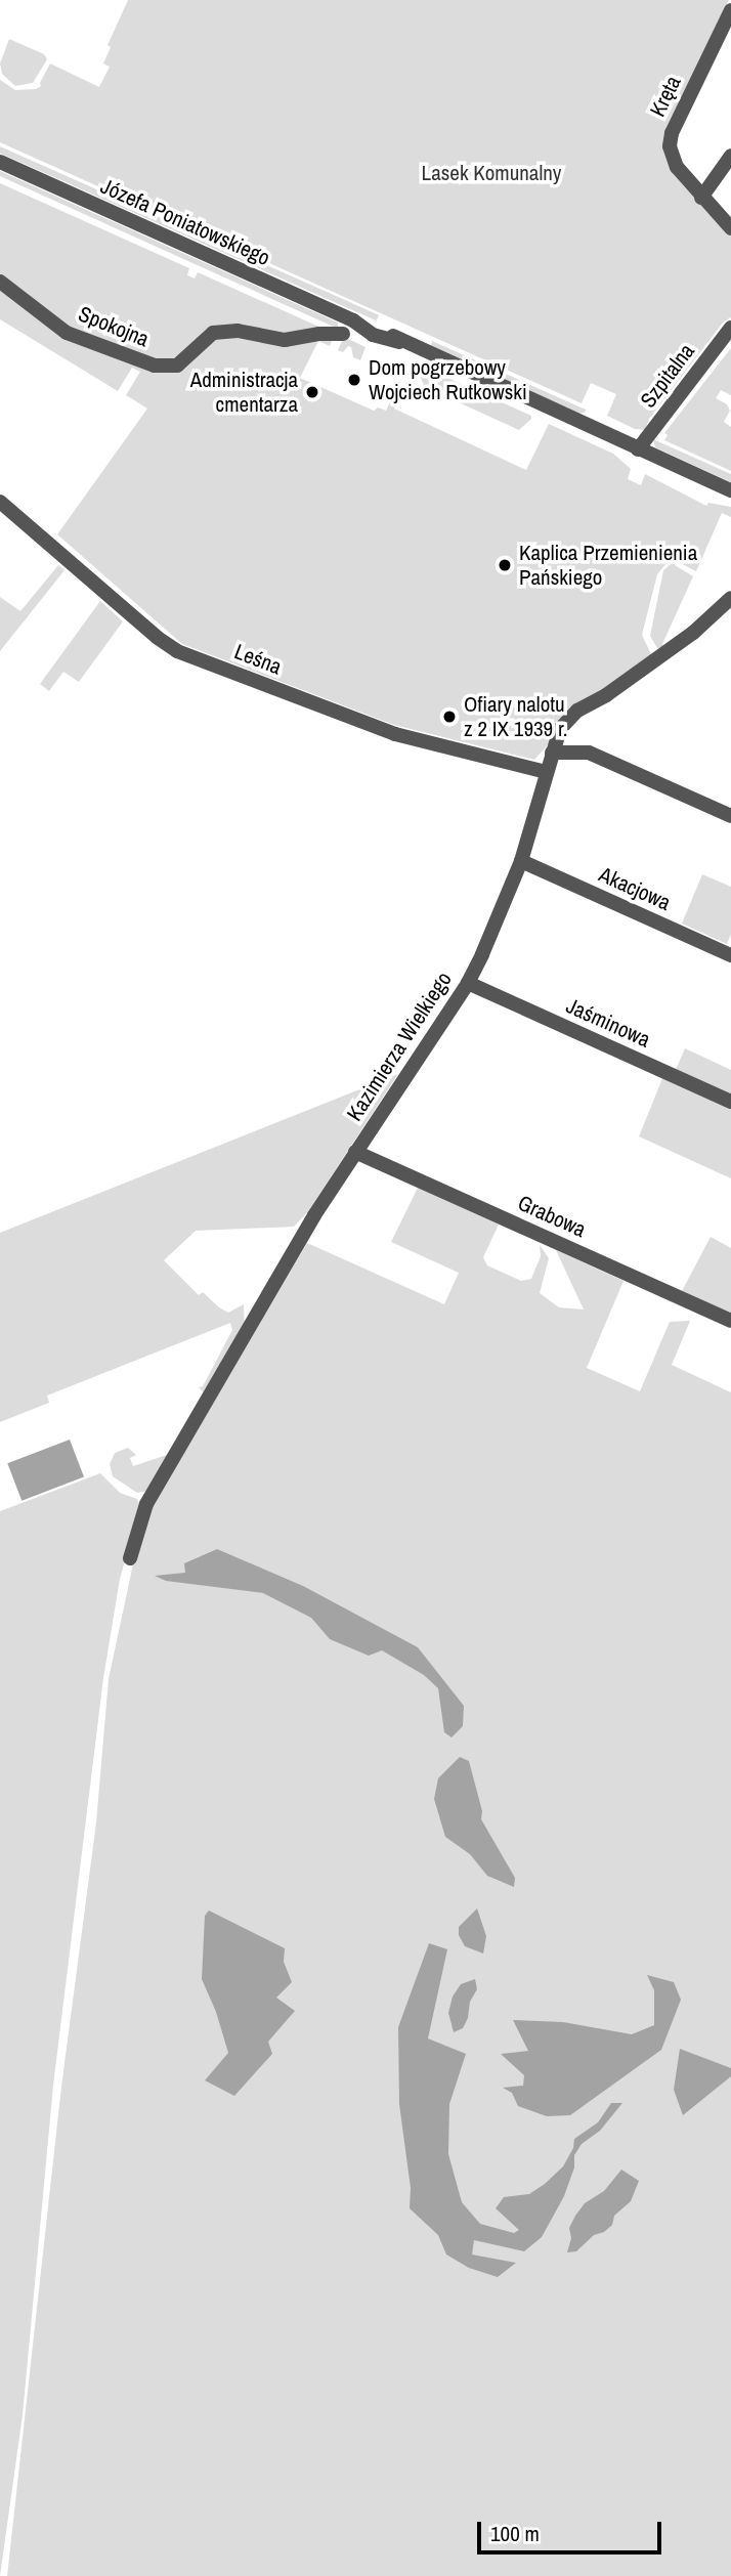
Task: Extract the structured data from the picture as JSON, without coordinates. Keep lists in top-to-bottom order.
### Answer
{
  "streets": {
    "street": [
      "Kręta",
      "Józefa Poniatowskiego",
      "Spokojna",
      "Szpitalna",
      "Leśna",
      "Akacjowa",
      "Jaśminowa",
      "Kazimierza Wielkiego",
      "Grabowa"
    ]
  },
  "crossings": [
    ["Józefa Poniatowskiego", "Szpitalna"],
    ["Leśna", "Kazimierza Wielkiego"],
    ["Akacjowa", "Kazimierza Wielkiego"],
    ["Jaśminowa", "Kazimierza Wielkiego"],
    ["Kazimierza Wielkiego", "Grabowa"]
  ],
  "parks": ["Lasek Komunalny"],
  "places": [
    "Dom pogrzebowy Wojciech Rutkowski",
    "Administracja cmentarza",
    "Kaplica Przemienienia Pańskiego",
    "Ofiary nalotu z 2 IX 1939 r."
  ],
  "scale_bar": "100 m"
}
